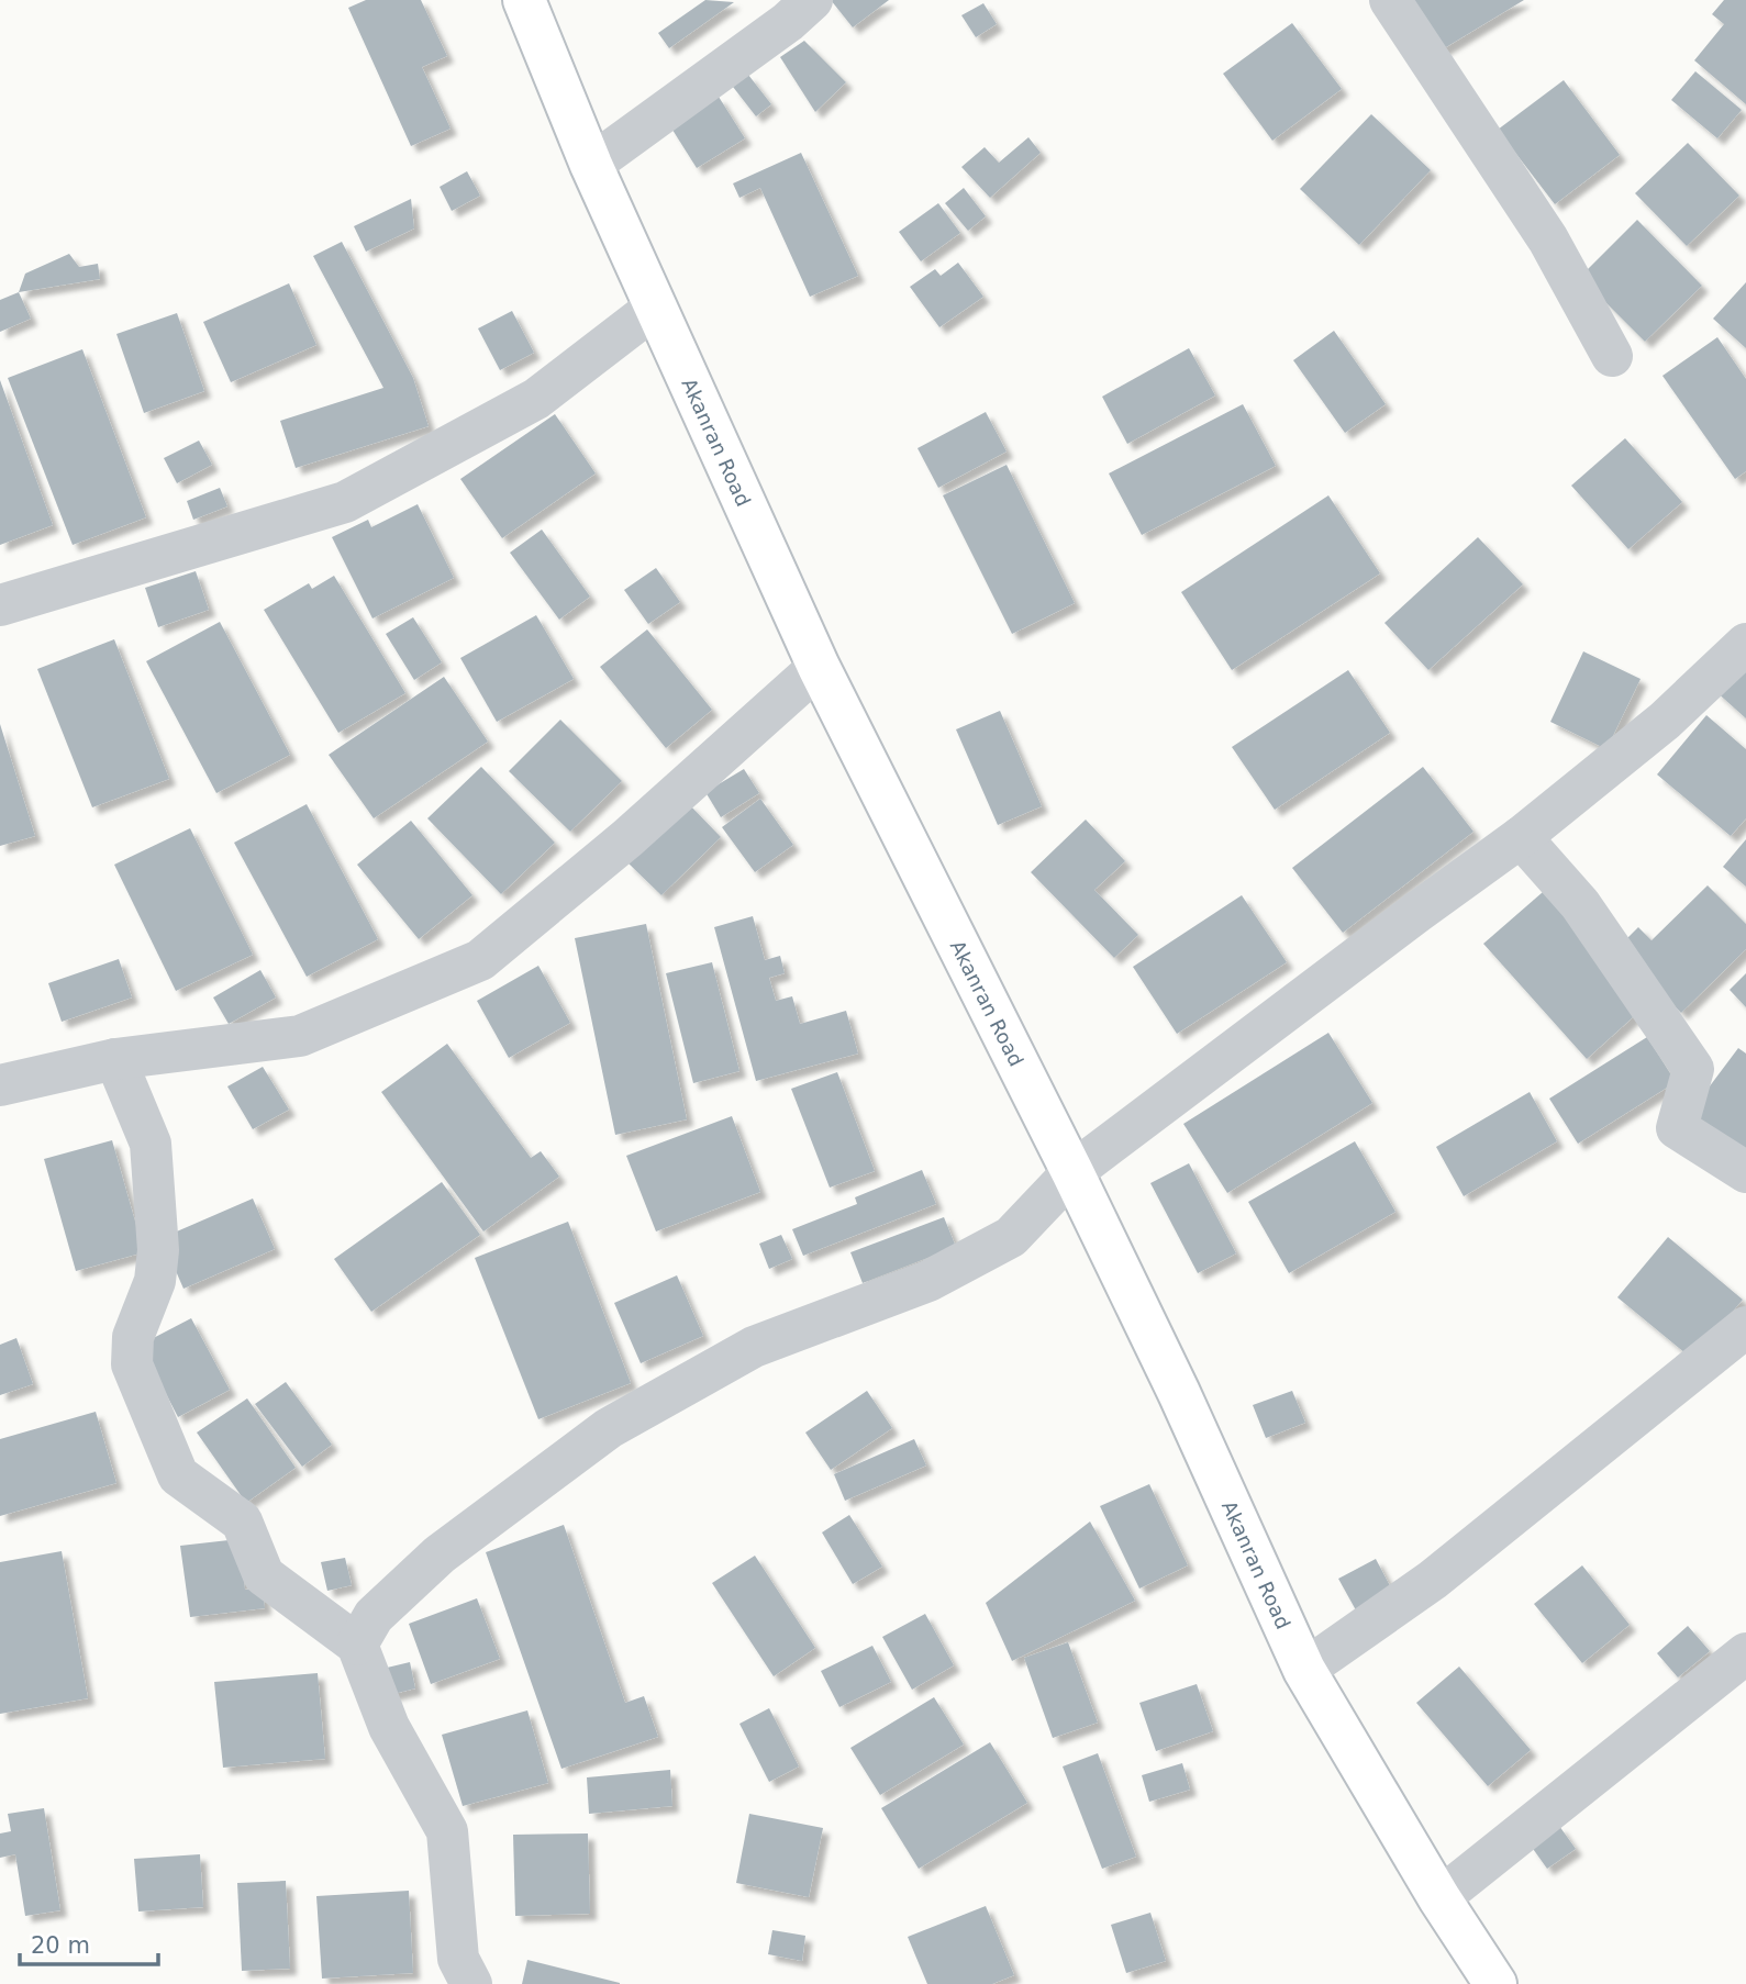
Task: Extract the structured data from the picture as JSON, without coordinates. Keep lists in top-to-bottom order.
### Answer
{
  "streets": {
    "main road": ["Akanran Road"]
  },
  "scale_bar": "20 m"
}
